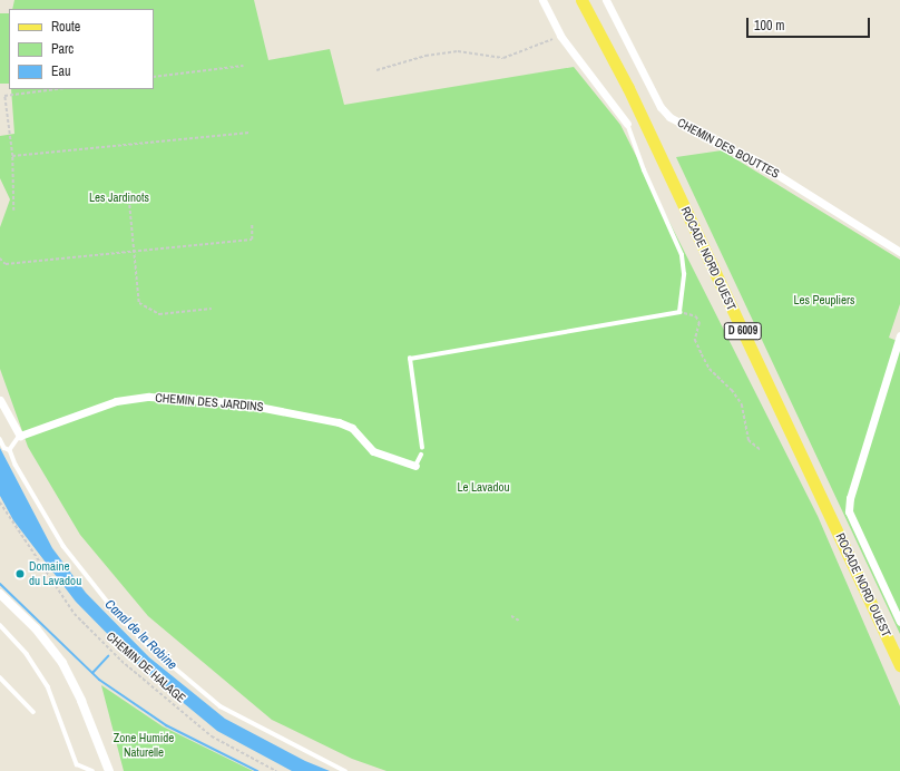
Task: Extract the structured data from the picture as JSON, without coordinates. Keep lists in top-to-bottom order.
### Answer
{
  "streets": {
    "main road": ["ROCADE NORD OUEST", "D 6009"],
    "street": ["CHEMIN DES BOUTTES", "CHEMIN DES JARDINS"],
    "path": ["CHEMIN DE HALAGE"]
  },
  "water": ["Canal de la Robine"],
  "parks": [
    "Les Jardinots",
    "Les Peupliers",
    "Le Lavadou",
    "Zone Humide Naturelle"
  ],
  "places": ["Domaine du Lavadou"],
  "legend": ["Route", "Parc", "Eau"],
  "scale_bar": "100 m"
}
